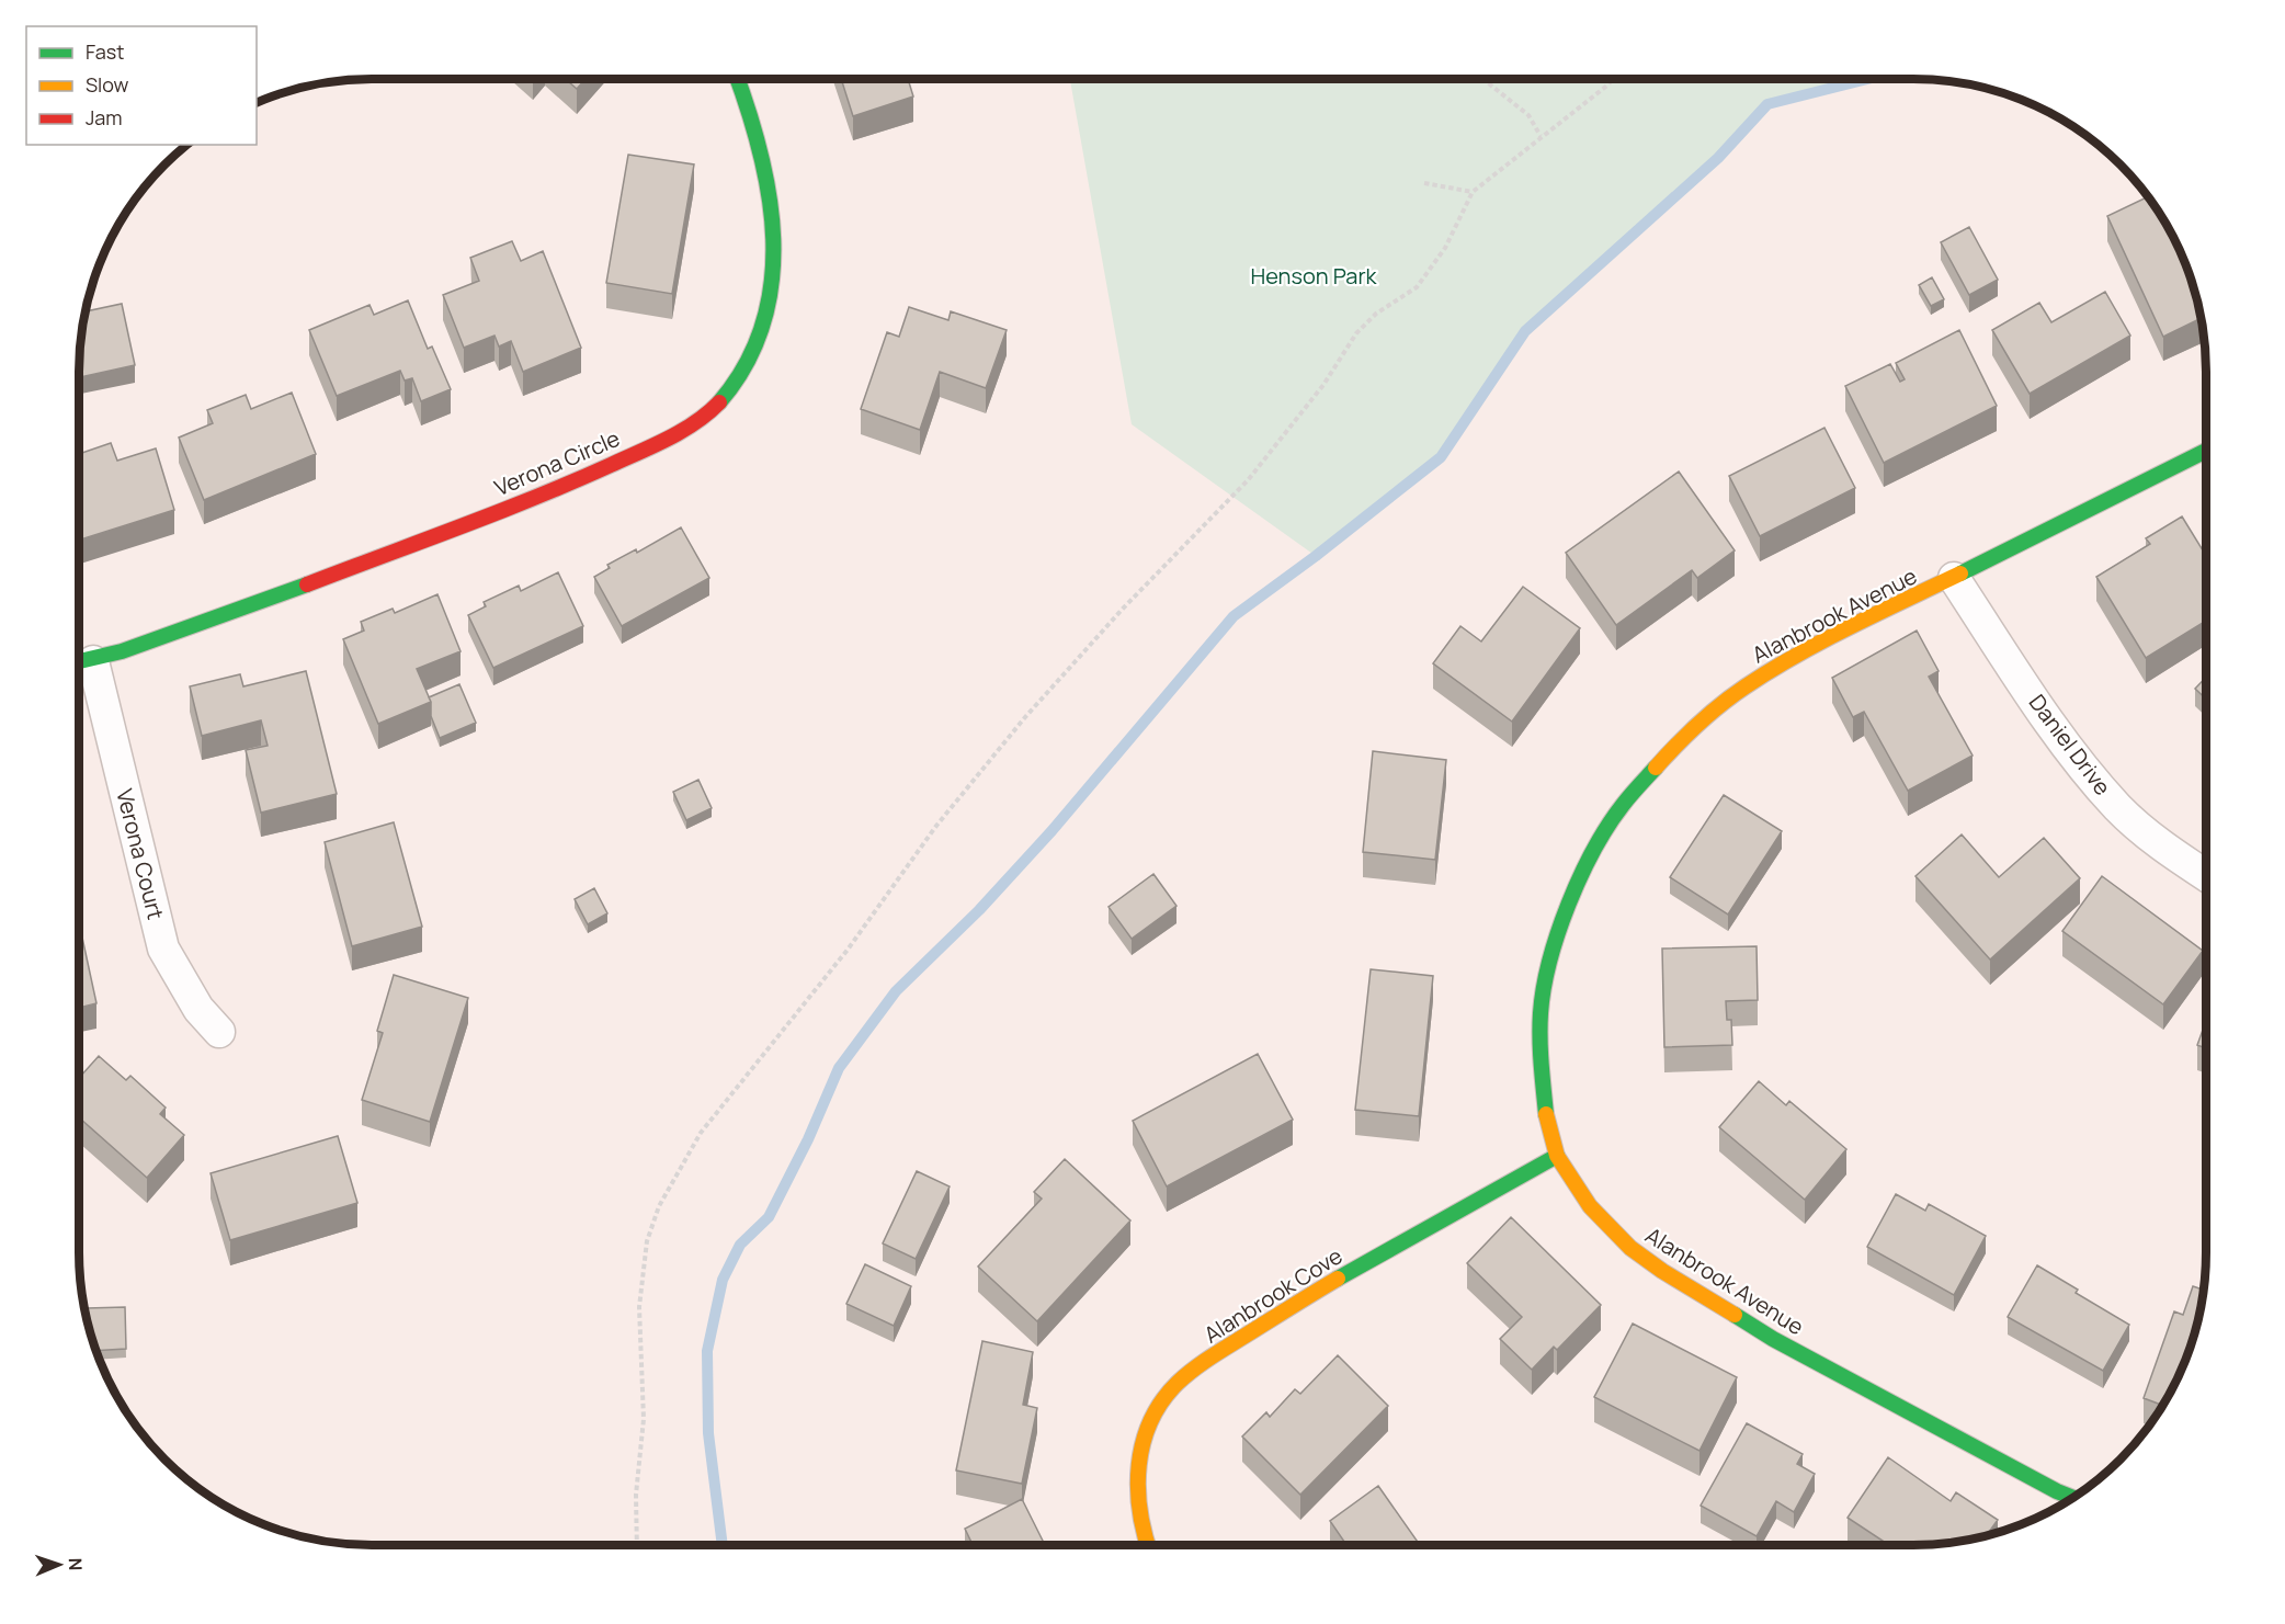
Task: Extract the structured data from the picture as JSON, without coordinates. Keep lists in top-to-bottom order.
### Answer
{
  "streets": {
    "street": [
      "Verona Circle",
      "Alanbrook Avenue",
      "Daniel Drive",
      "Verona Court",
      "Alanbrook Cove"
    ]
  },
  "crossings": [
    ["Verona Circle", "Verona Court"],
    ["Alanbrook Avenue", "Daniel Drive"],
    ["Alanbrook Avenue", "Alanbrook Cove"]
  ],
  "parks": ["Henson Park"],
  "legend": ["Fast", "Slow", "Jam"],
  "north": "right"
}
